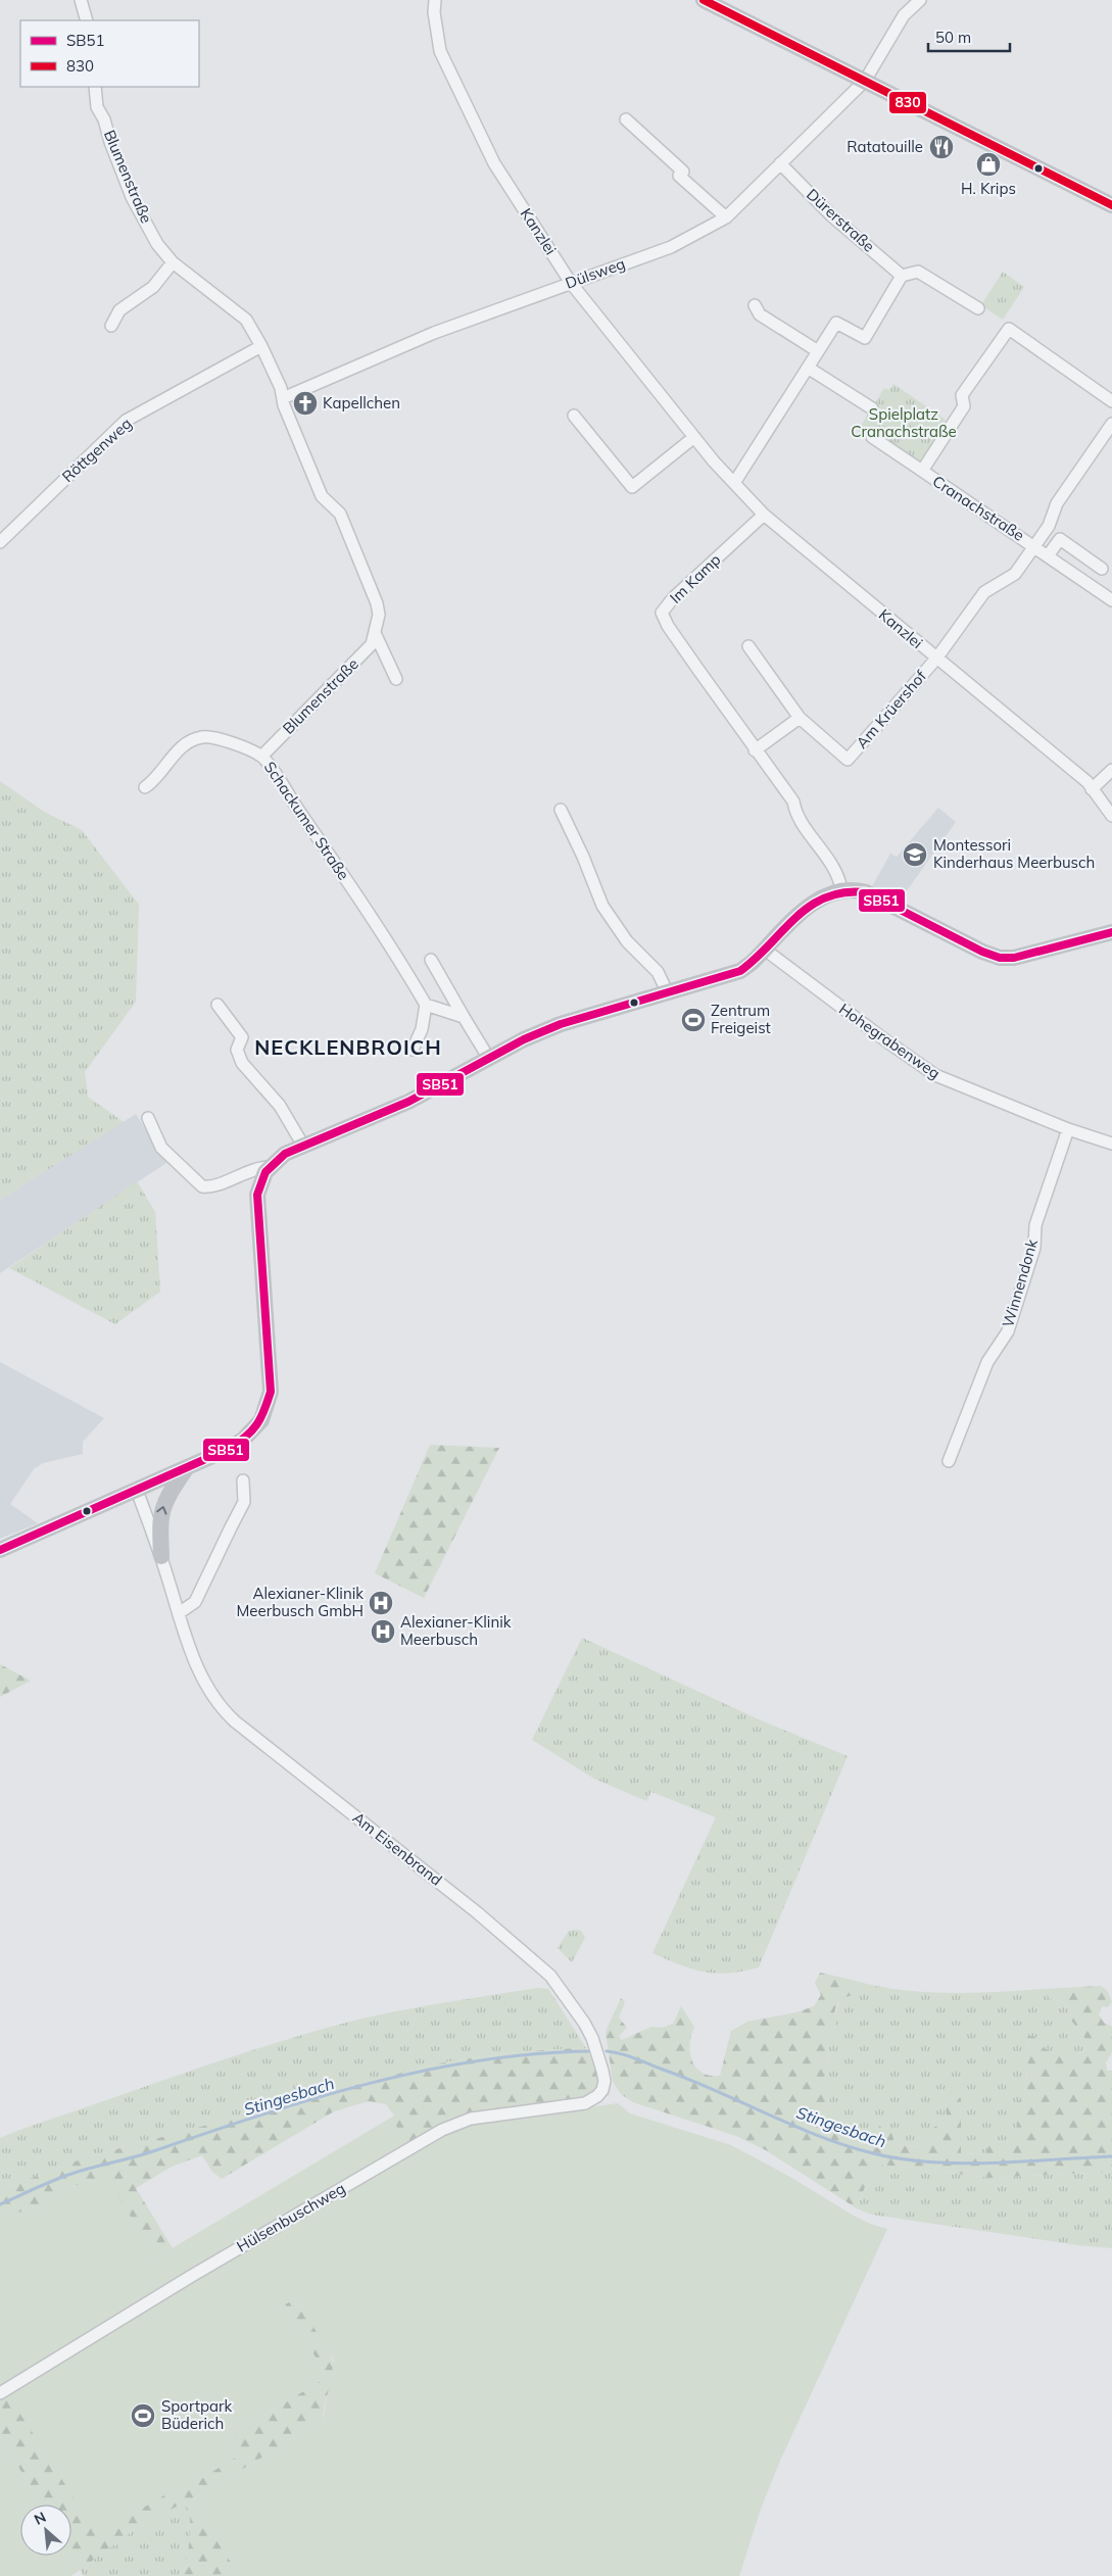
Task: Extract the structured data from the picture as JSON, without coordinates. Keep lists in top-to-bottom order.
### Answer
{
  "streets": {
    "street": [
      "Blumenstraße",
      "Dürerstraße",
      "Kanzlei",
      "Dülsweg",
      "Röttgenweg",
      "Cranachstraße",
      "Im Kamp",
      "Am Krüershof",
      "Schackumer Straße",
      "Hohegrabenweg",
      "Winnendonk",
      "Am Eisenbrand",
      "Hülsenbuschweg"
    ]
  },
  "crossings": [
    ["Blumenstraße", "Dülsweg"],
    ["Blumenstraße", "Röttgenweg"],
    ["Blumenstraße", "Schackumer Straße"],
    ["Dürerstraße", "Dülsweg"],
    ["Kanzlei", "Dülsweg"],
    ["Kanzlei", "Cranachstraße"],
    ["Kanzlei", "Im Kamp"],
    ["Kanzlei", "Am Krüershof"],
    ["Cranachstraße", "Am Krüershof"],
    ["Hohegrabenweg", "Winnendonk"],
    ["Am Eisenbrand", "Hülsenbuschweg"]
  ],
  "districts": ["NECKLENBROICH"],
  "water": ["Stingesbach"],
  "parks": ["Spielplatz Cranachstraße"],
  "places": {
    "restaurant": ["Ratatouille"],
    "shop": ["H. Krips"],
    "church": ["Kapellchen"],
    "school or university": ["Montessori Kinderhaus Meerbusch"],
    "sports": ["Zentrum Freigeist", "Sportpark Büderich"],
    "hospital": ["Alexianer-Klinik Meerbusch GmbH", "Alexianer-Klinik Meerbusch"]
  },
  "lines": ["transit line 830", "transit line SB51"],
  "legend": ["SB51", "830"],
  "scale_bar": "50 m",
  "north": "top left"
}
